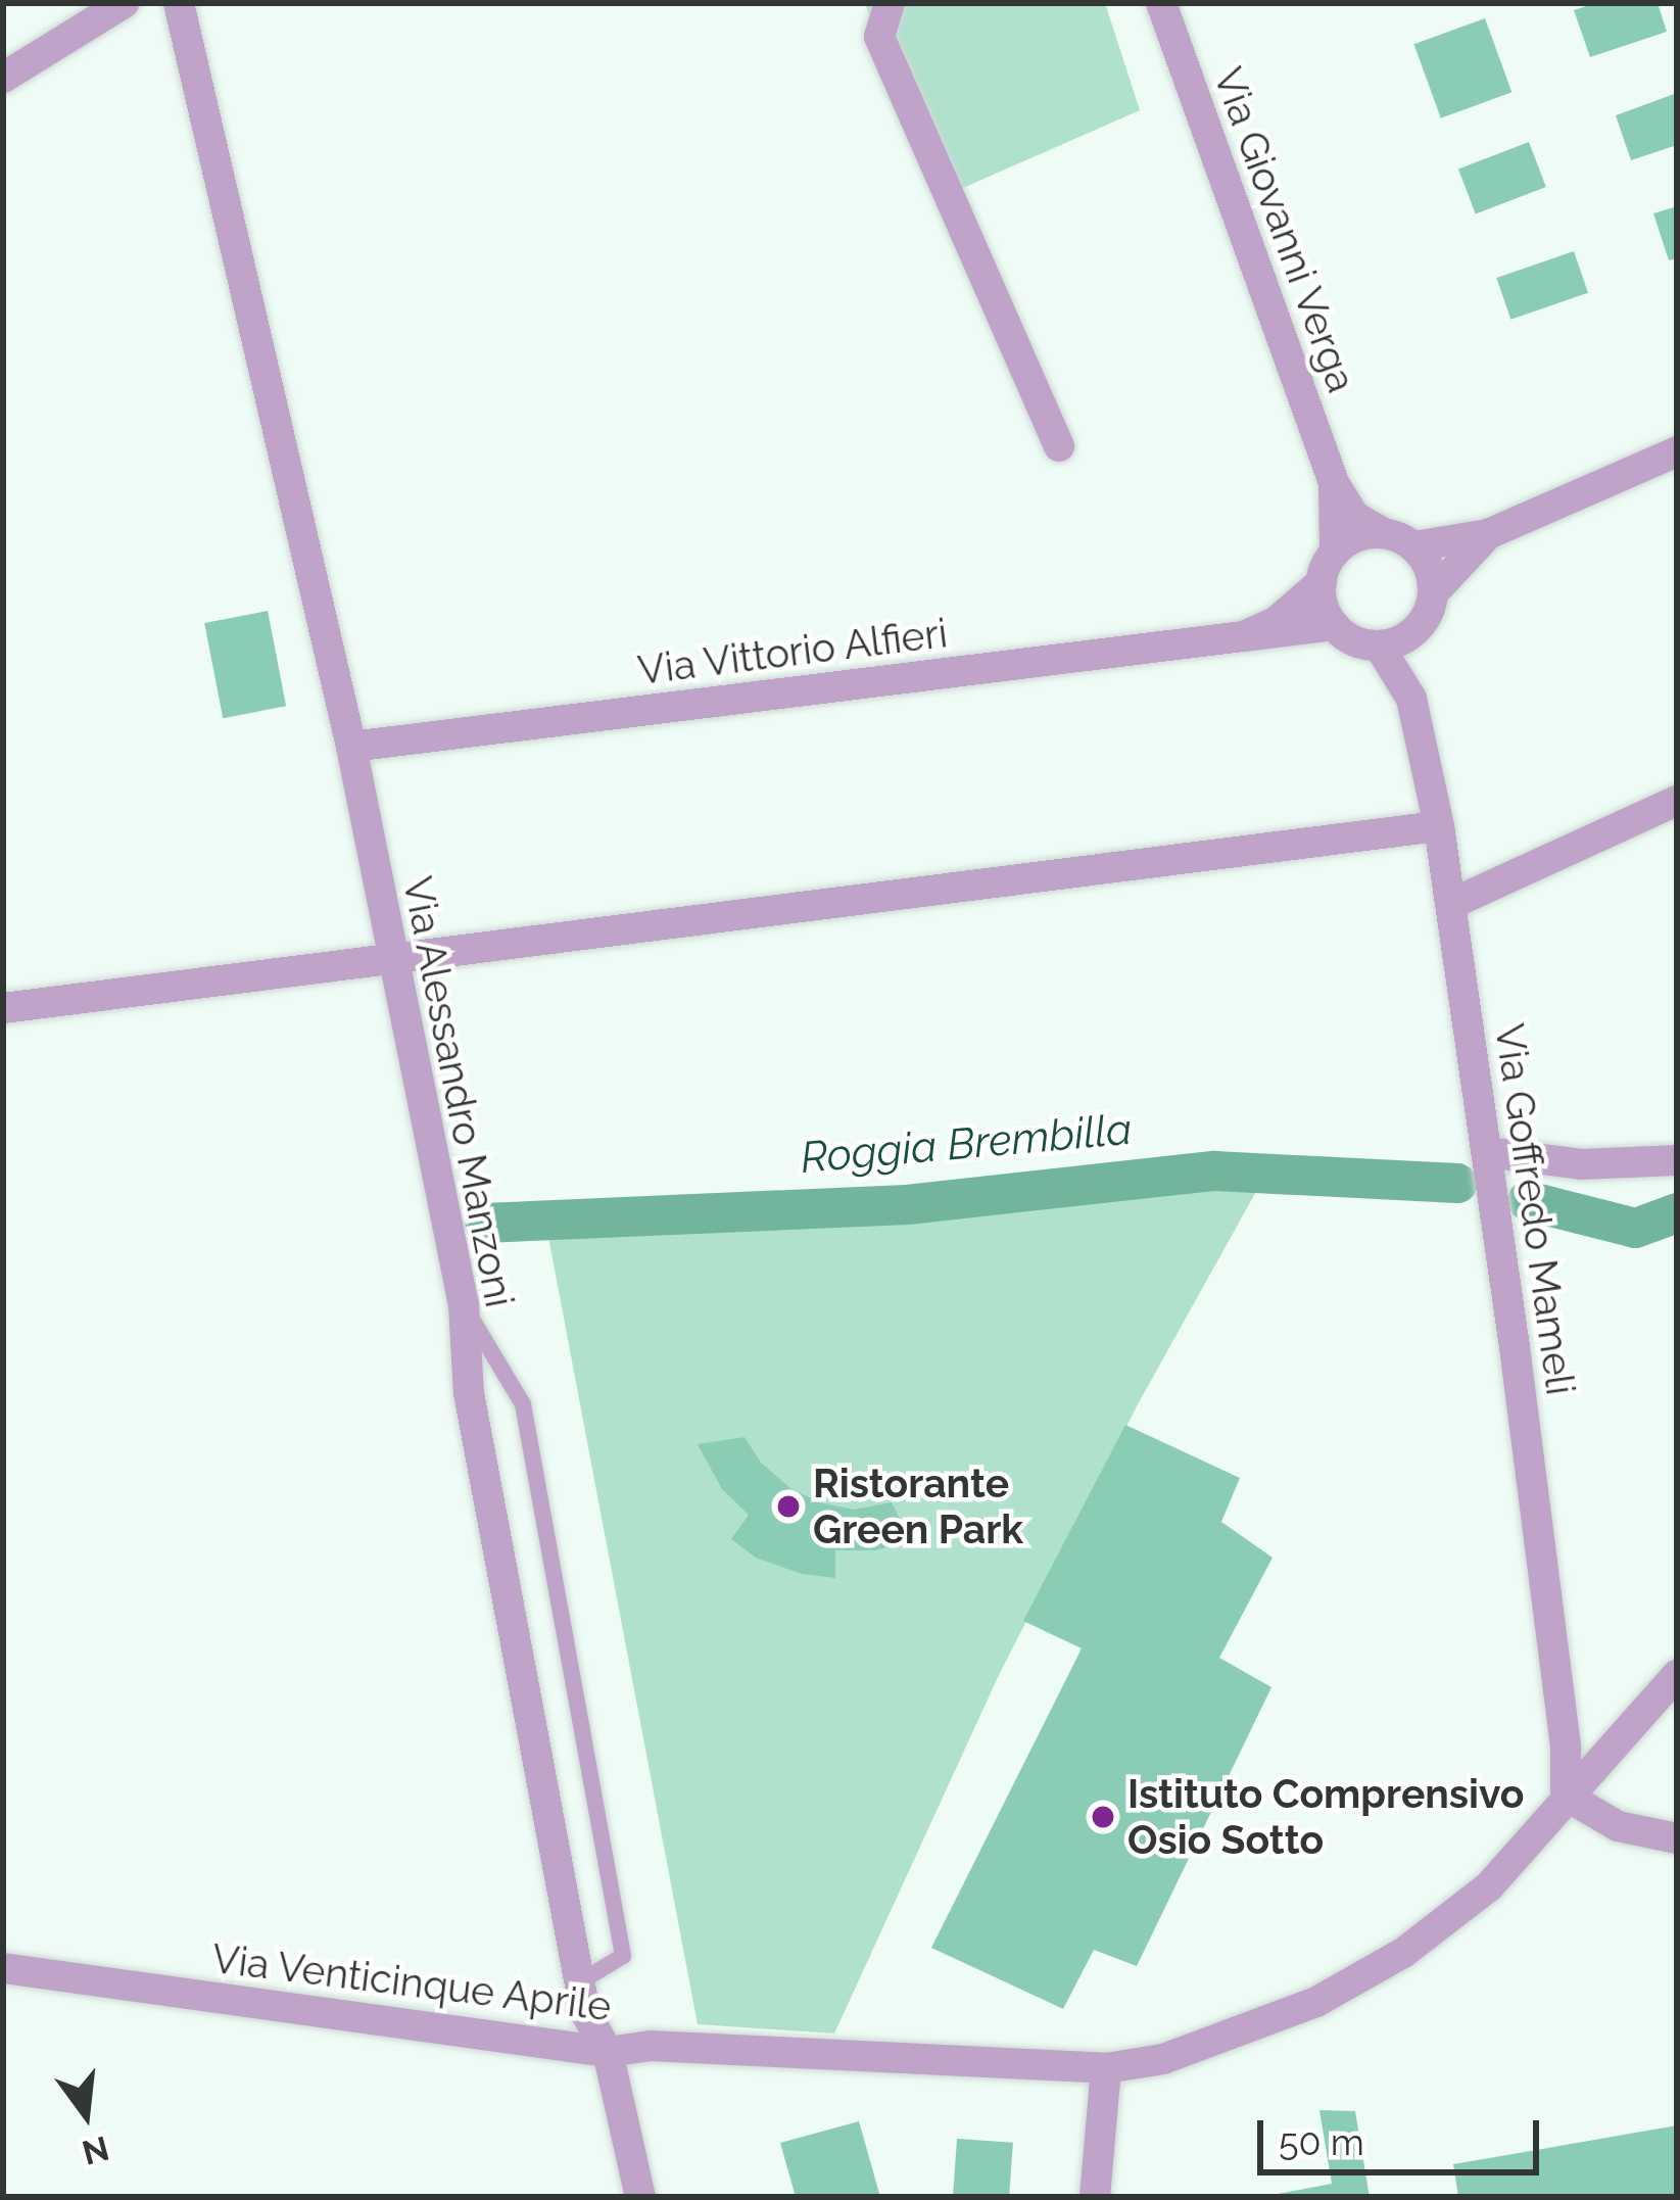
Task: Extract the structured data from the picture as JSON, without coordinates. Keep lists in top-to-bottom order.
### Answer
{
  "streets": {
    "street": [
      "Via Giovanni Verga",
      "Via Vittorio Alfieri",
      "Via Alessandro Manzoni",
      "Via Goffredo Mameli",
      "Via Venticinque Aprile"
    ]
  },
  "crossings": [
    ["Via Giovanni Verga", "Via Vittorio Alfieri"],
    ["Via Giovanni Verga", "Via Goffredo Mameli"],
    ["Via Vittorio Alfieri", "Via Alessandro Manzoni"],
    ["Via Vittorio Alfieri", "Via Goffredo Mameli"],
    ["Via Alessandro Manzoni", "Via Venticinque Aprile"],
    ["Via Goffredo Mameli", "Via Venticinque Aprile"]
  ],
  "water": ["Roggia Brembilla"],
  "places": ["Ristorante Green Park", "Istituto Comprensivo Osio Sotto"],
  "scale_bar": "50 m",
  "north": "bottom"
}
